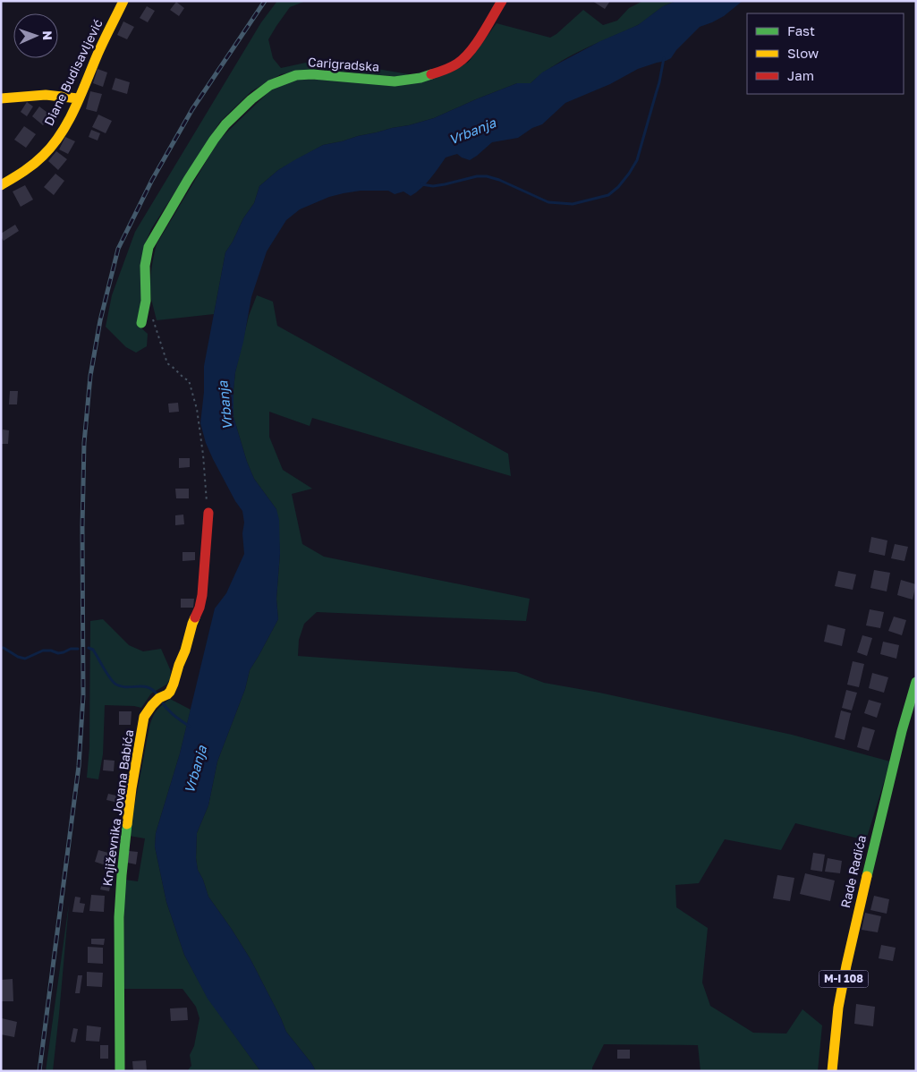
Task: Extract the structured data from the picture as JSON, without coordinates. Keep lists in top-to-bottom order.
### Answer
{
  "streets": {
    "street": [
      "Carigradska",
      "Diane Budisavljević",
      "Književnika Jovana Babića",
      "Rade Radića",
      "M-I 108"
    ]
  },
  "water": ["Vrbanja"],
  "legend": ["Fast", "Slow", "Jam"],
  "north": "right"
}
